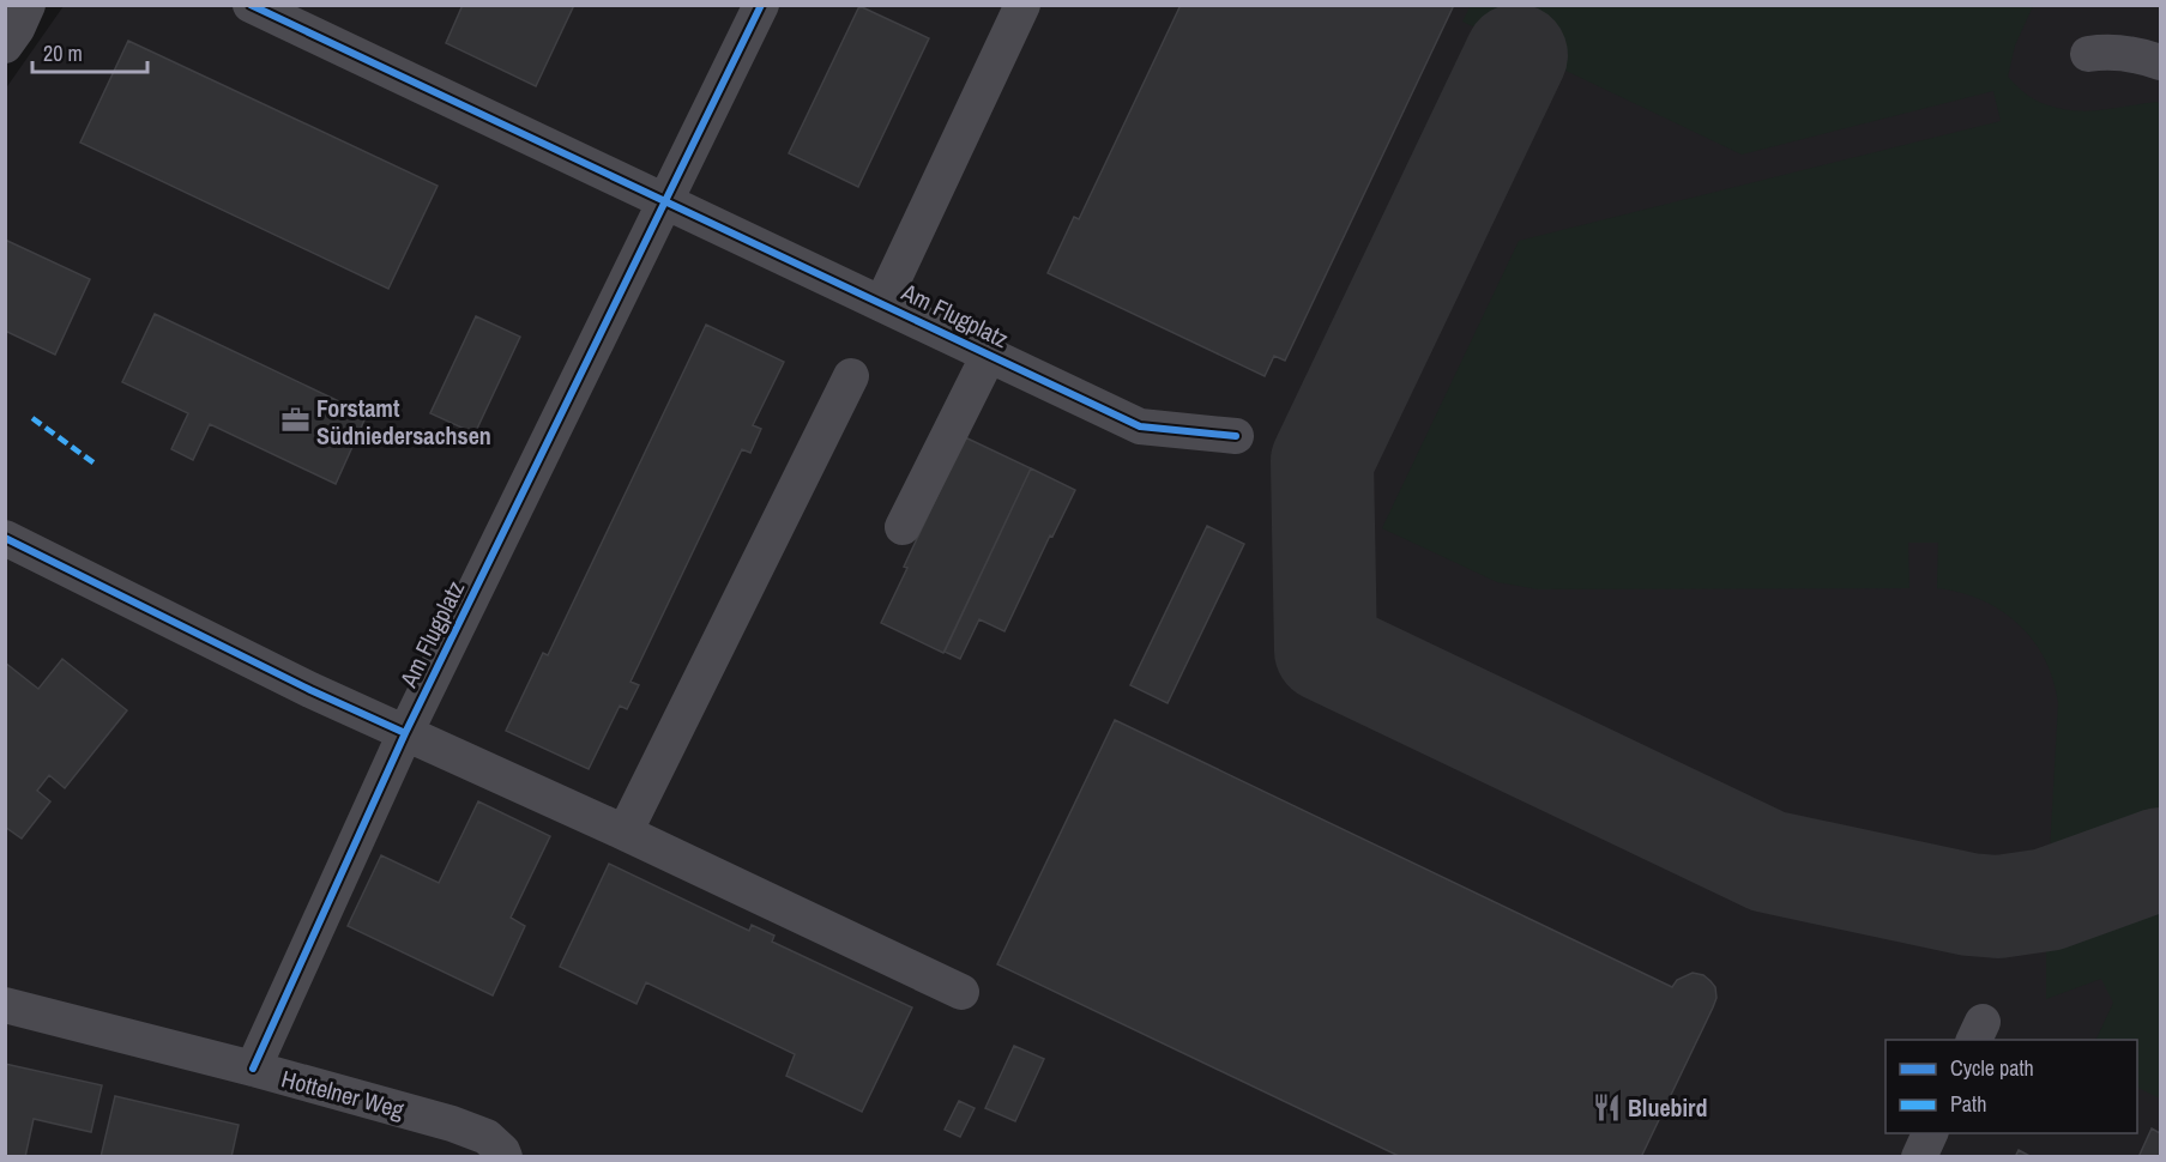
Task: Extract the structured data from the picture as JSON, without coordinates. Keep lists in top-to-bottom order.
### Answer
{
  "streets": {
    "street": ["Am Flugplatz", "Hottelner Weg"]
  },
  "crossings": [
    ["Am Flugplatz", "Hottelner Weg"]
  ],
  "places": {
    "office": ["Forstamt Südniedersachsen"],
    "restaurant": ["Bluebird"]
  },
  "legend": ["Cycle path", "Path"],
  "scale_bar": "20 m"
}
